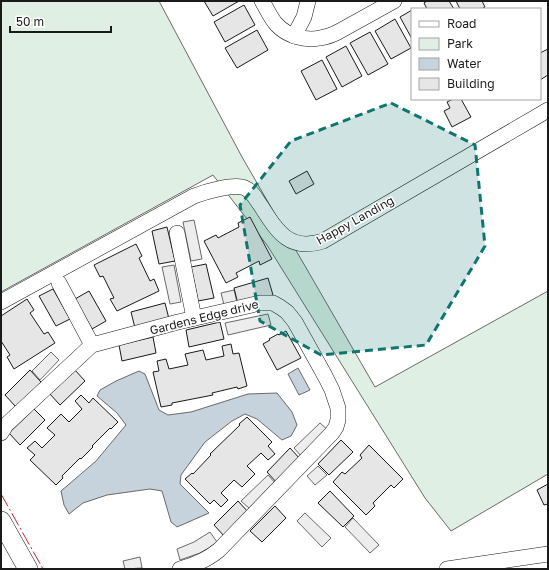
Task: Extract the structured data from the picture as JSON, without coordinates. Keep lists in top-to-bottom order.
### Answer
{
  "streets": {
    "street": ["Happy Landing", "Gardens Edge drive"]
  },
  "legend": [
    "Road",
    "Park",
    "Water",
    "Building"
  ],
  "scale_bar": "50 m"
}
